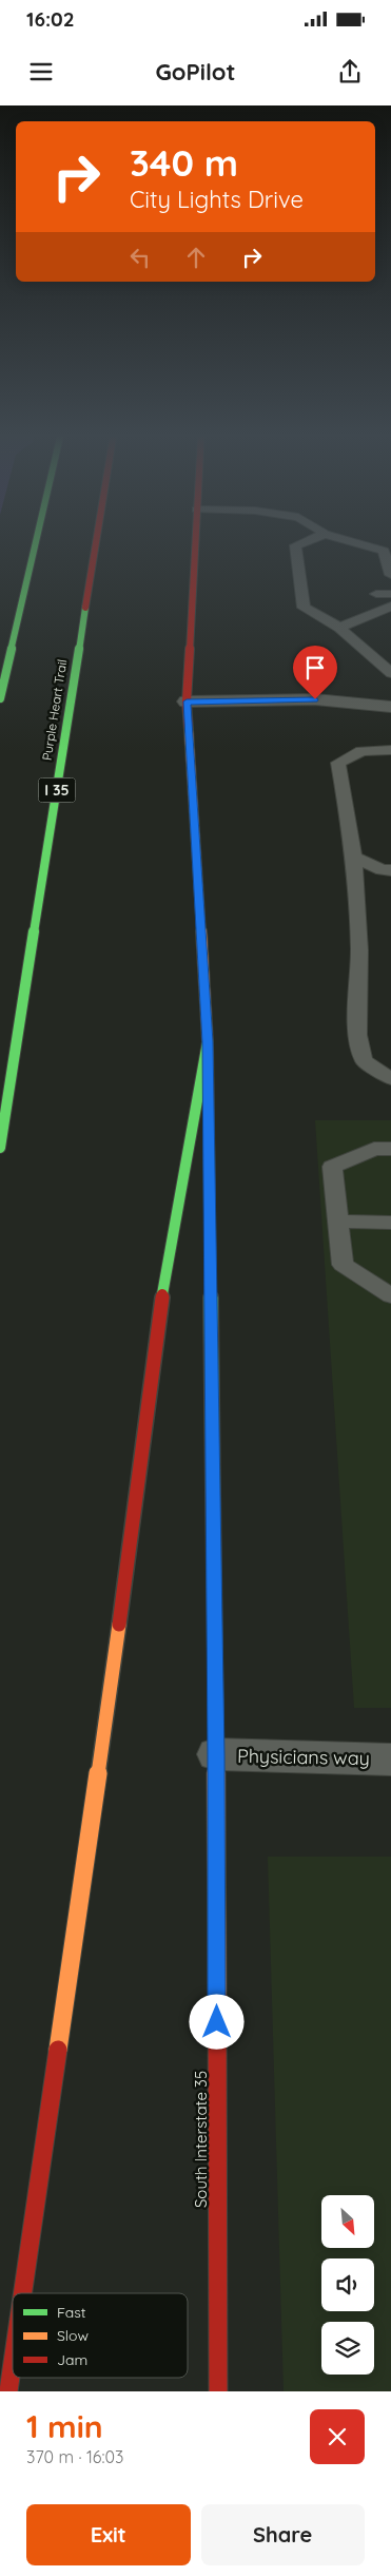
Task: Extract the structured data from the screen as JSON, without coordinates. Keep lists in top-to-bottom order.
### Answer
{
  "streets": {
    "main road": ["Purple Heart Trail", "I 35", "South Interstate 35"],
    "street": ["Physicians way"]
  },
  "crossings": [
    ["Physicians way", "South Interstate 35"]
  ],
  "legend": ["Fast", "Slow", "Jam"],
  "north": "bottom right",
  "page": {
    "status": "16:02",
    "header": "GoPilot",
    "turn": ["340 m", "City Lights Drive"],
    "heading": ["1 min", "370 m · 16:03"],
    "buttons": ["Exit", "Share"]
  }
}
